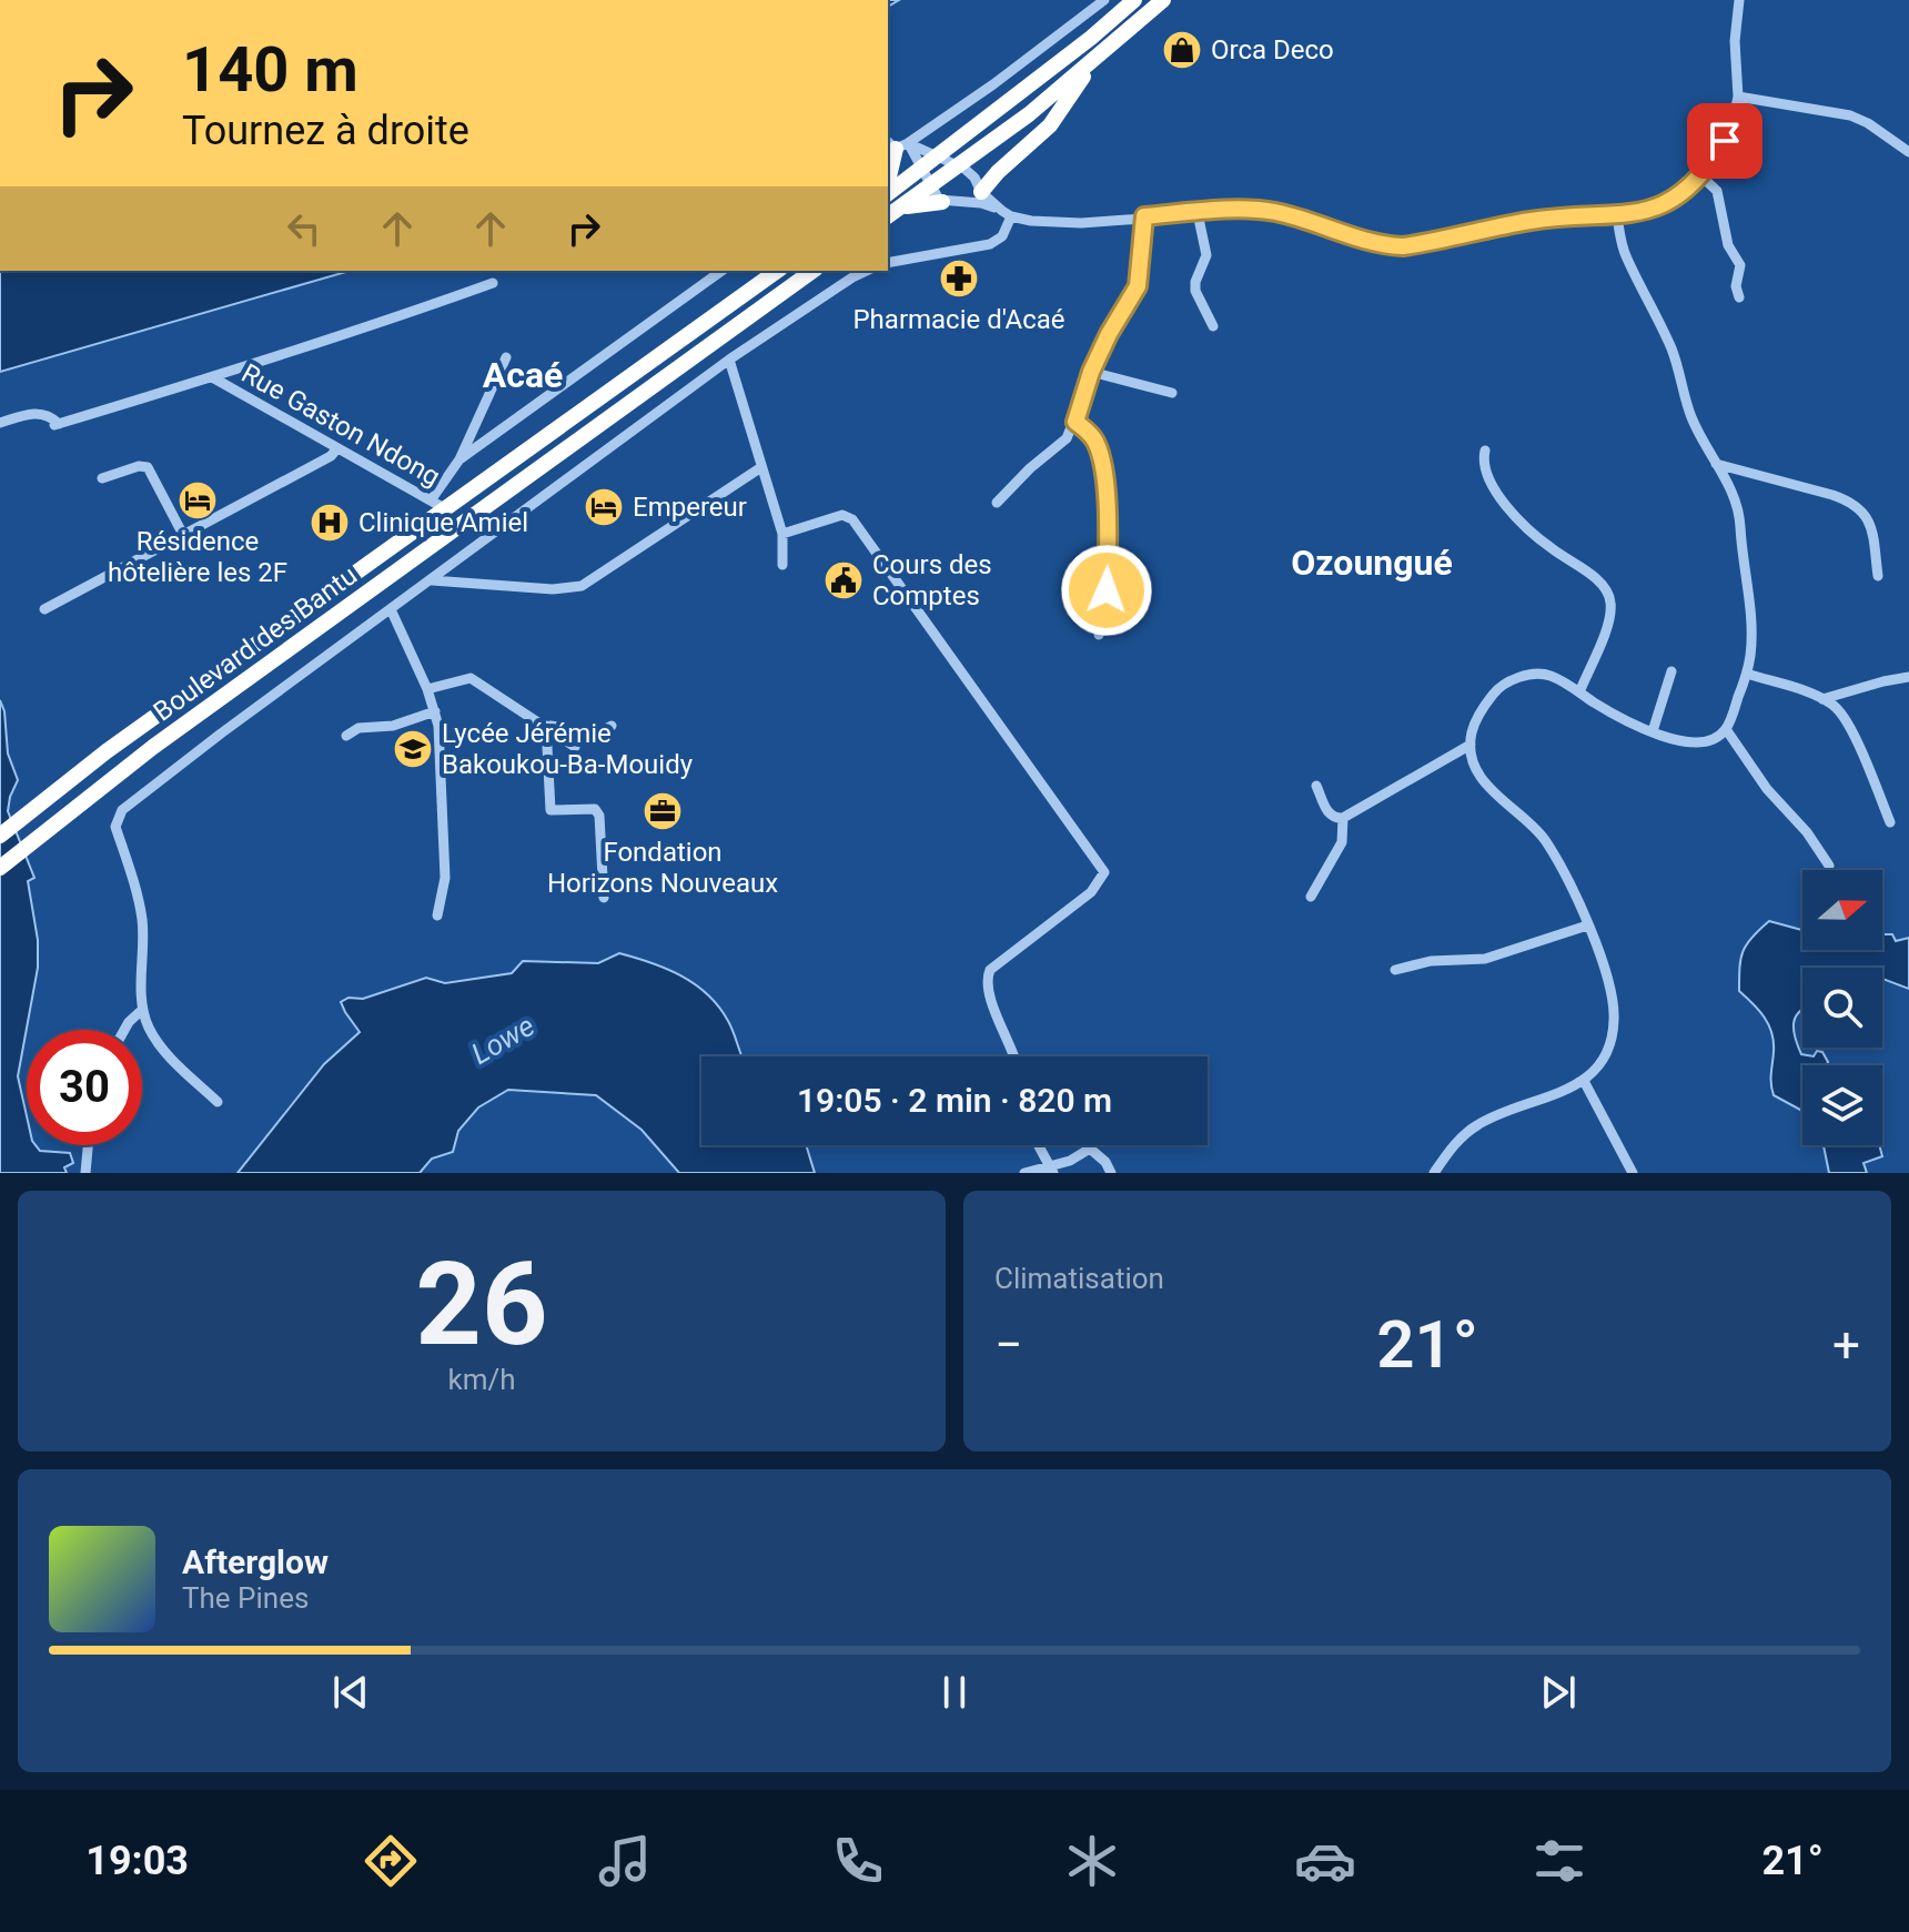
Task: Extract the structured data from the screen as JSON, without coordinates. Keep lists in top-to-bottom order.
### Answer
{
  "streets": {
    "highway": ["Boulevard des Bantu"],
    "street": ["Rue Gaston Ndong"]
  },
  "crossings": [
    ["Rue Gaston Ndong", "Boulevard des Bantu"]
  ],
  "districts": ["Acaé", "Ozoungué"],
  "water": ["Lowe"],
  "places": {
    "shop": ["Orca Deco"],
    "pharmacy": ["Pharmacie d'Acaé"],
    "hotel": ["Résidence hôtelière les 2F", "Empereur"],
    "hospital": ["Clinique Amiel"],
    "public building": ["Cours des Comptes"],
    "school or university": ["Lycée Jérémie Bakoukou-Ba-Mouidy"],
    "office": ["Fondation Horizons Nouveaux"]
  },
  "north": "right",
  "page": {
    "turn": ["140 m", "Tournez à droite"],
    "limit": "30",
    "trip": "19:05 · 2 min · 820 m",
    "tile": [
      ["26", "km/h"],
      "Climatisation"
    ],
    "heat": ["−", "21°", "+"],
    "song": ["Afterglow", "The Pines"],
    "tabs": ["19:03", "21°"]
  }
}
